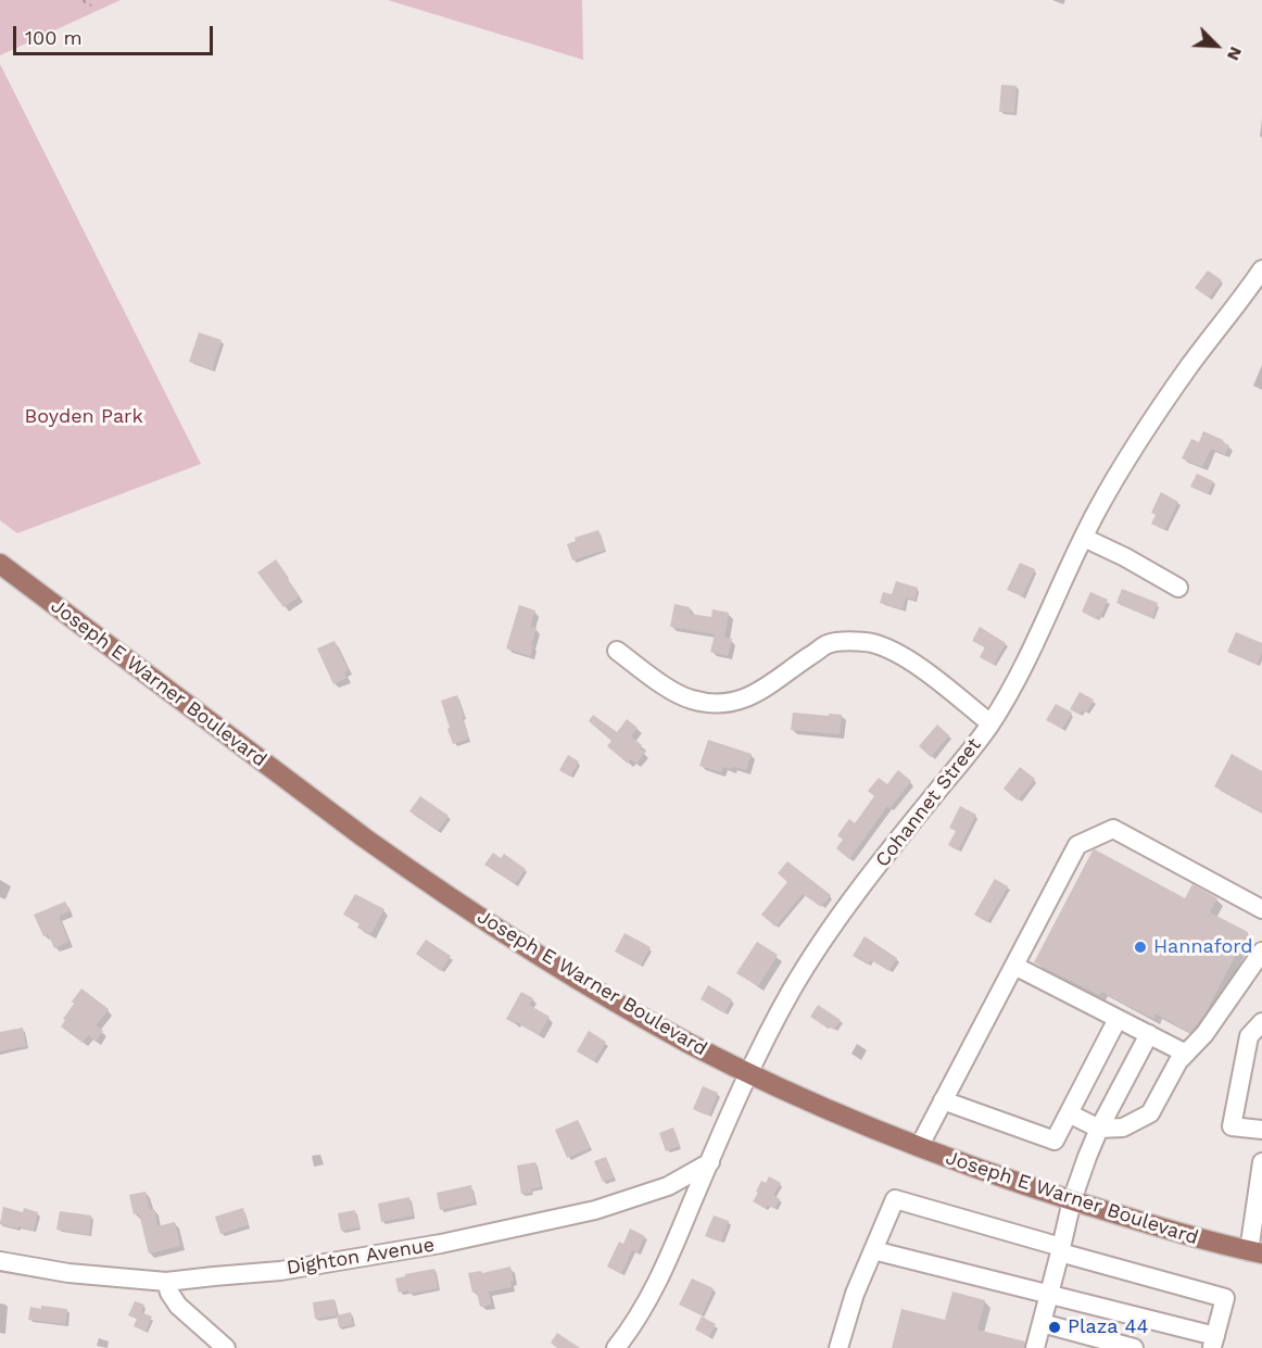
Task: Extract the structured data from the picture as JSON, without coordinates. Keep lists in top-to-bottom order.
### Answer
{
  "streets": {
    "main road": ["Joseph E Warner Boulevard"],
    "street": ["Cohannet Street", "Dighton Avenue"]
  },
  "crossings": [
    ["Joseph E Warner Boulevard", "Cohannet Street"],
    ["Cohannet Street", "Dighton Avenue"]
  ],
  "parks": ["Boyden Park"],
  "places": ["Hannaford", "Plaza 44"],
  "scale_bar": "100 m",
  "north": "bottom right"
}
